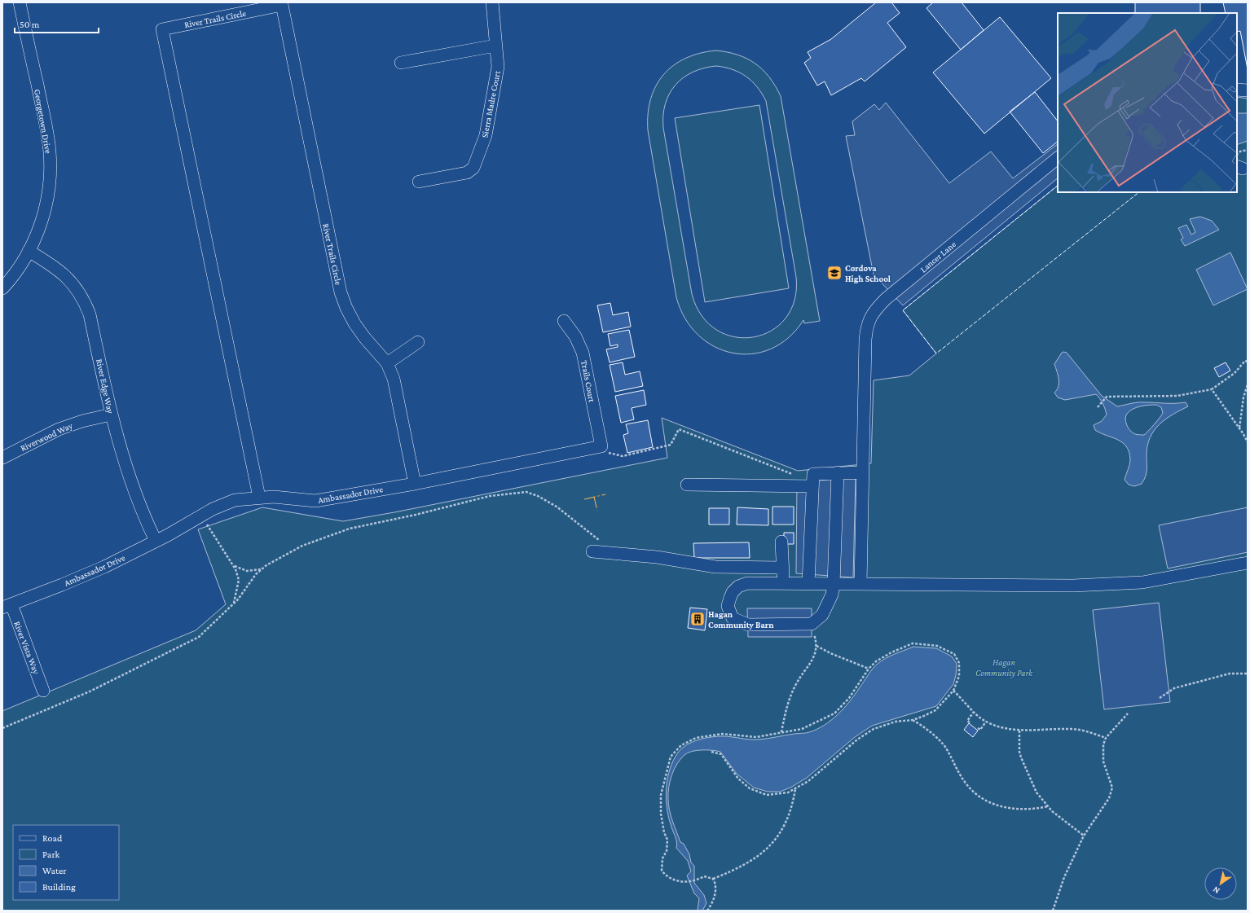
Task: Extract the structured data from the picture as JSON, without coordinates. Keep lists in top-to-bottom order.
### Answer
{
  "streets": {
    "street": [
      "River Trails Circle",
      "Sierra Madre Court",
      "Georgetown Drive",
      "Lancer Lane",
      "Trails Court",
      "River Edge Way",
      "Riverwood Way",
      "Ambassador Drive",
      "River Vista Way"
    ]
  },
  "crossings": [
    ["River Trails Circle", "Ambassador Drive"],
    ["Georgetown Drive", "River Edge Way"],
    ["Trails Court", "Ambassador Drive"],
    ["River Edge Way", "Riverwood Way"],
    ["River Edge Way", "Ambassador Drive"],
    ["Ambassador Drive", "River Vista Way"]
  ],
  "parks": ["Hagan Community Park"],
  "places": {
    "school or university": ["Cordova High School"],
    "building": ["Hagan Community Barn"]
  },
  "legend": [
    "Road",
    "Park",
    "Water",
    "Building"
  ],
  "scale_bar": "50 m",
  "north": "bottom left"
}
